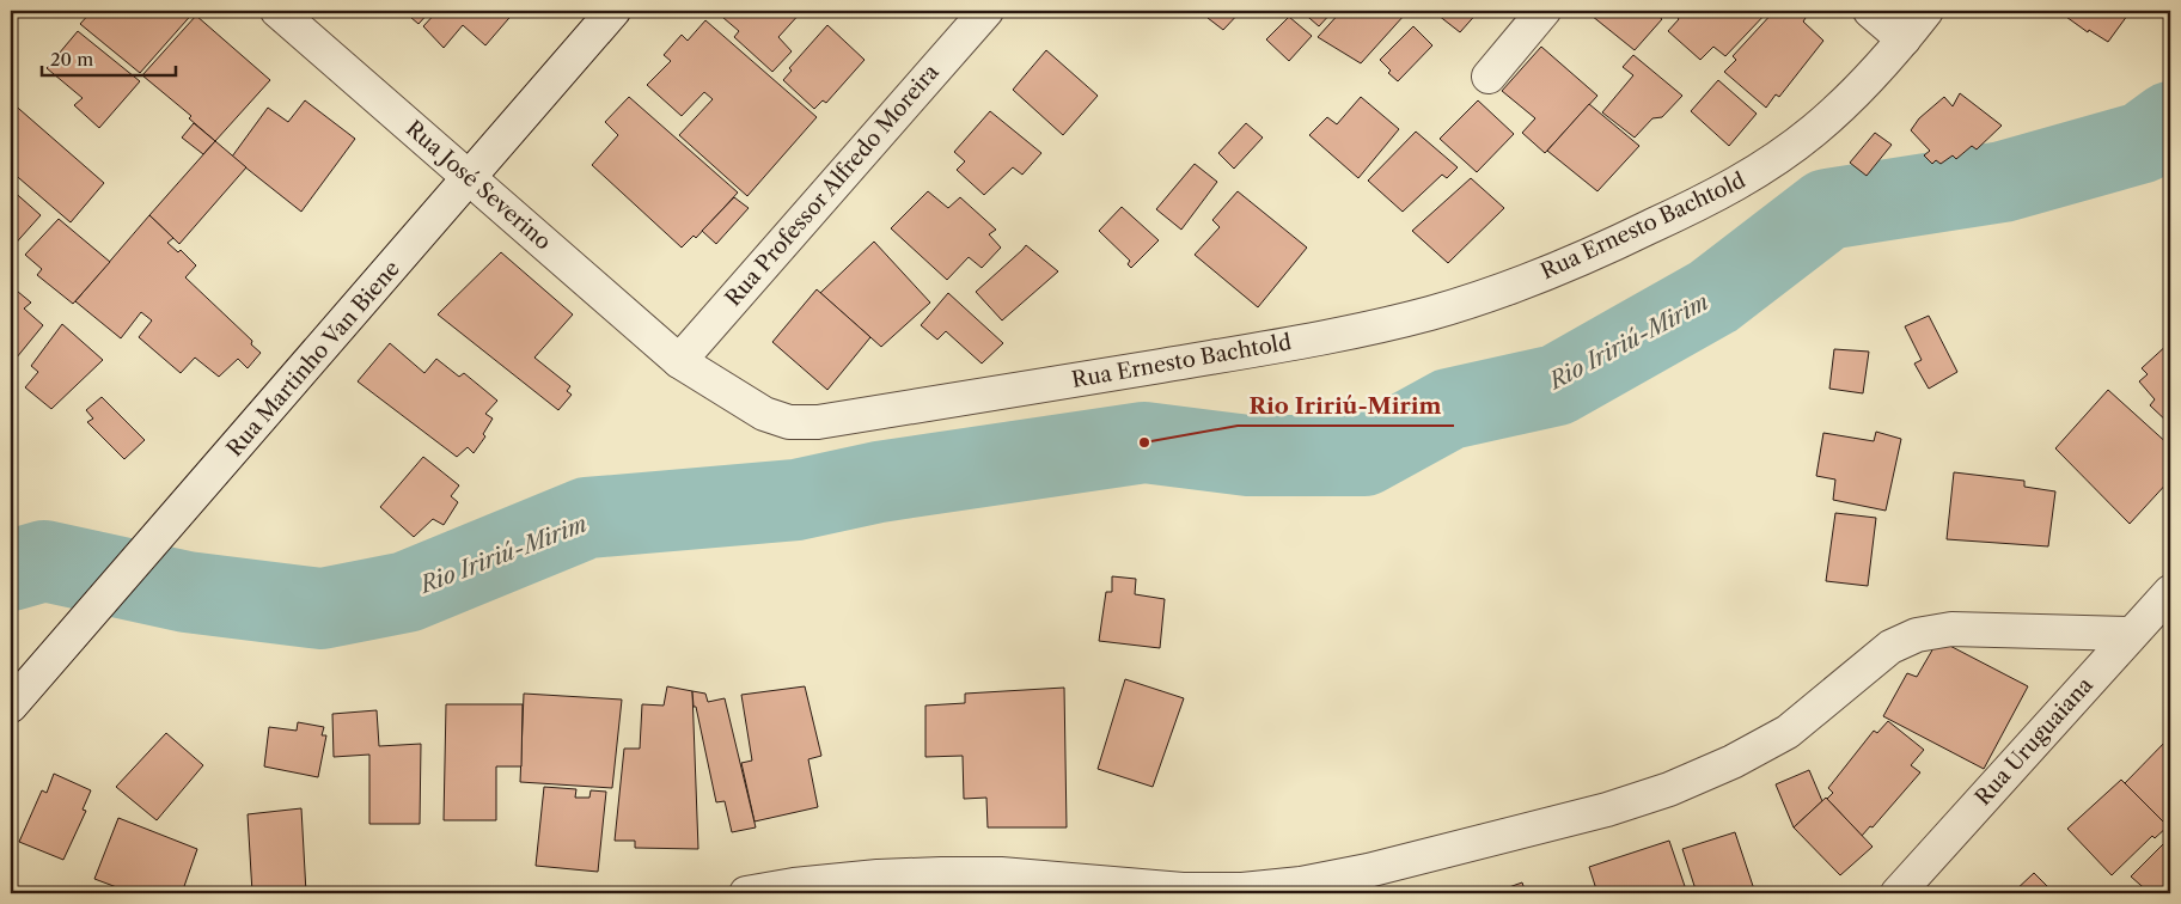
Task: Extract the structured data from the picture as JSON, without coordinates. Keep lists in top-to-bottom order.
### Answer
{
  "streets": {
    "street": [
      "Rua José Severino",
      "Rua Professor Alfredo Moreira",
      "Rua Ernesto Bachtold",
      "Rua Martinho Van Biene",
      "Rua Uruguaiana"
    ]
  },
  "crossings": [
    ["Rua José Severino", "Rua Professor Alfredo Moreira"],
    ["Rua José Severino", "Rua Ernesto Bachtold"],
    ["Rua José Severino", "Rua Martinho Van Biene"],
    ["Rua Professor Alfredo Moreira", "Rua Ernesto Bachtold"]
  ],
  "water": ["Rio Iririú-Mirim"],
  "places": ["Rio Iririú-Mirim"],
  "scale_bar": "20 m"
}
